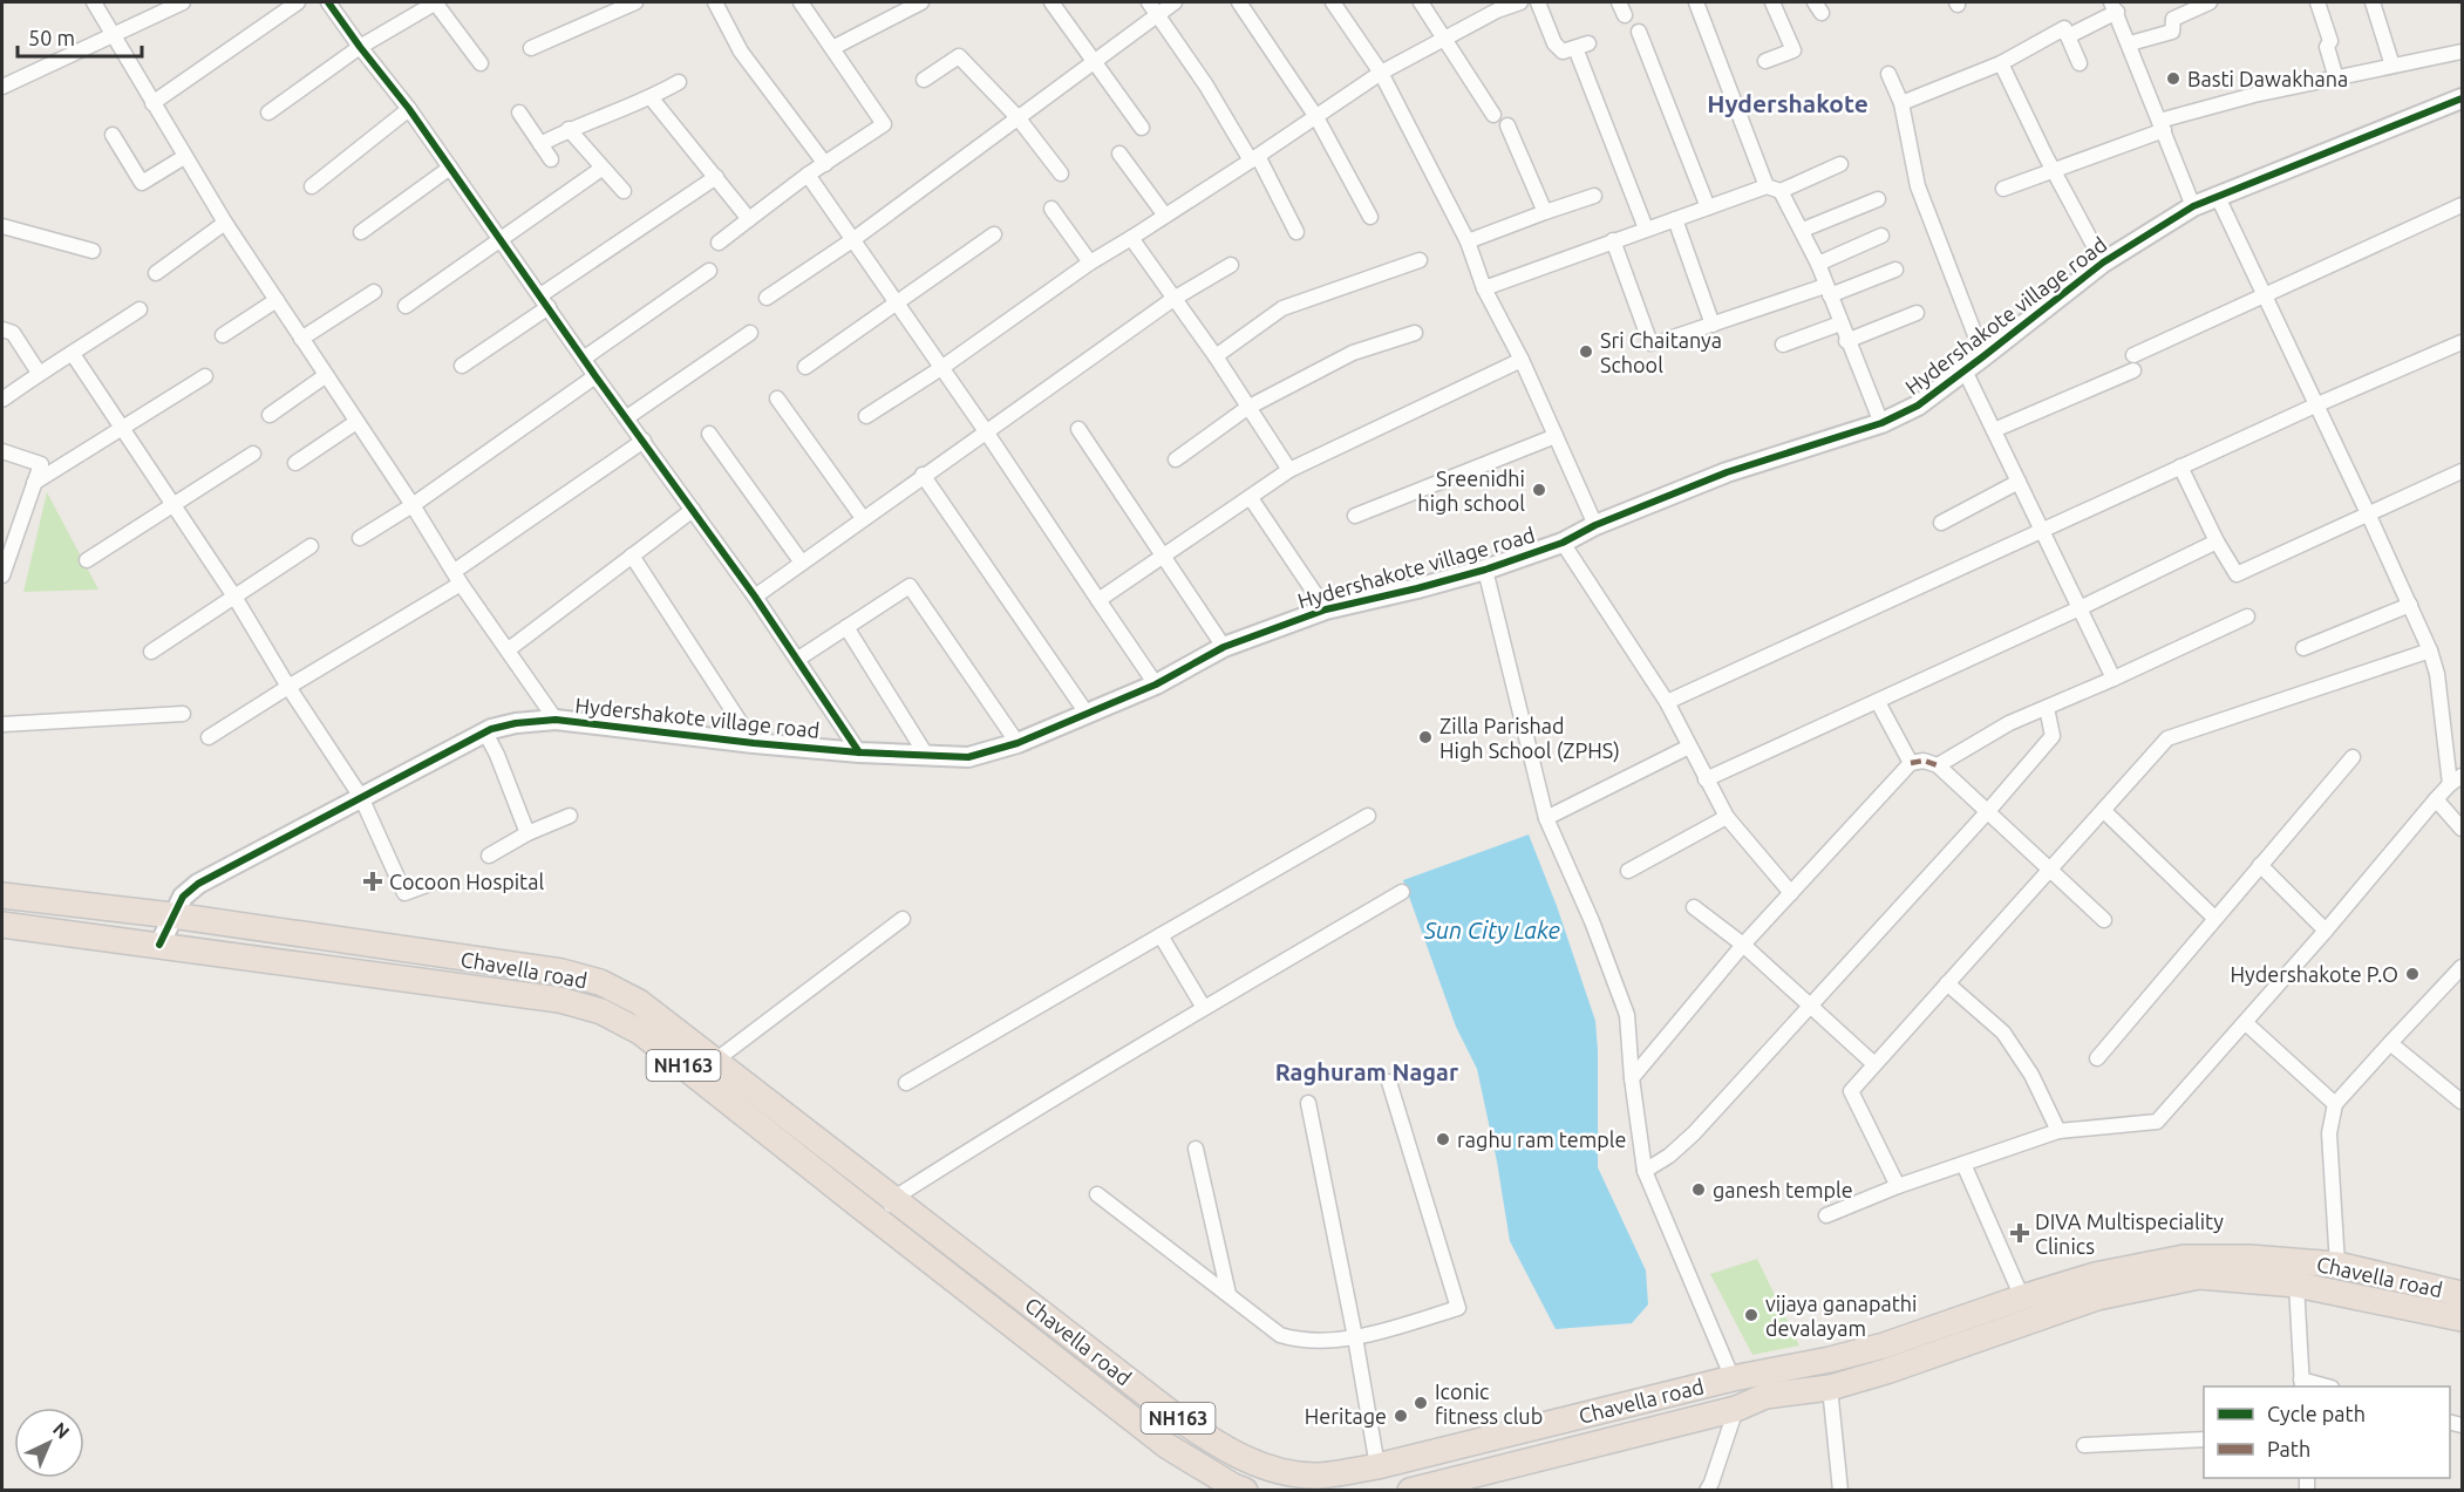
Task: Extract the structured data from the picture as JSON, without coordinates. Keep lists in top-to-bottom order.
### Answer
{
  "streets": {
    "highway": ["Chavella road", "NH163"],
    "street": ["Hydershakote village road"]
  },
  "crossings": [
    ["Hydershakote village road", "Chavella road"]
  ],
  "districts": ["Hydershakote", "Raghuram Nagar"],
  "water": ["Sun City Lake"],
  "places": {
    "other": [
      "Basti Dawakhana",
      "Sri Chaitanya School",
      "Sreenidhi high school",
      "Zilla Parishad High School (ZPHS)",
      "Hydershakote P.O",
      "raghu ram temple",
      "ganesh temple",
      "vijaya ganapathi devalayam",
      "Iconic fitness club",
      "Heritage"
    ],
    "health": ["Cocoon Hospital", "DIVA Multispeciality Clinics"]
  },
  "legend": ["Cycle path", "Path"],
  "scale_bar": "50 m",
  "north": "top right"
}
